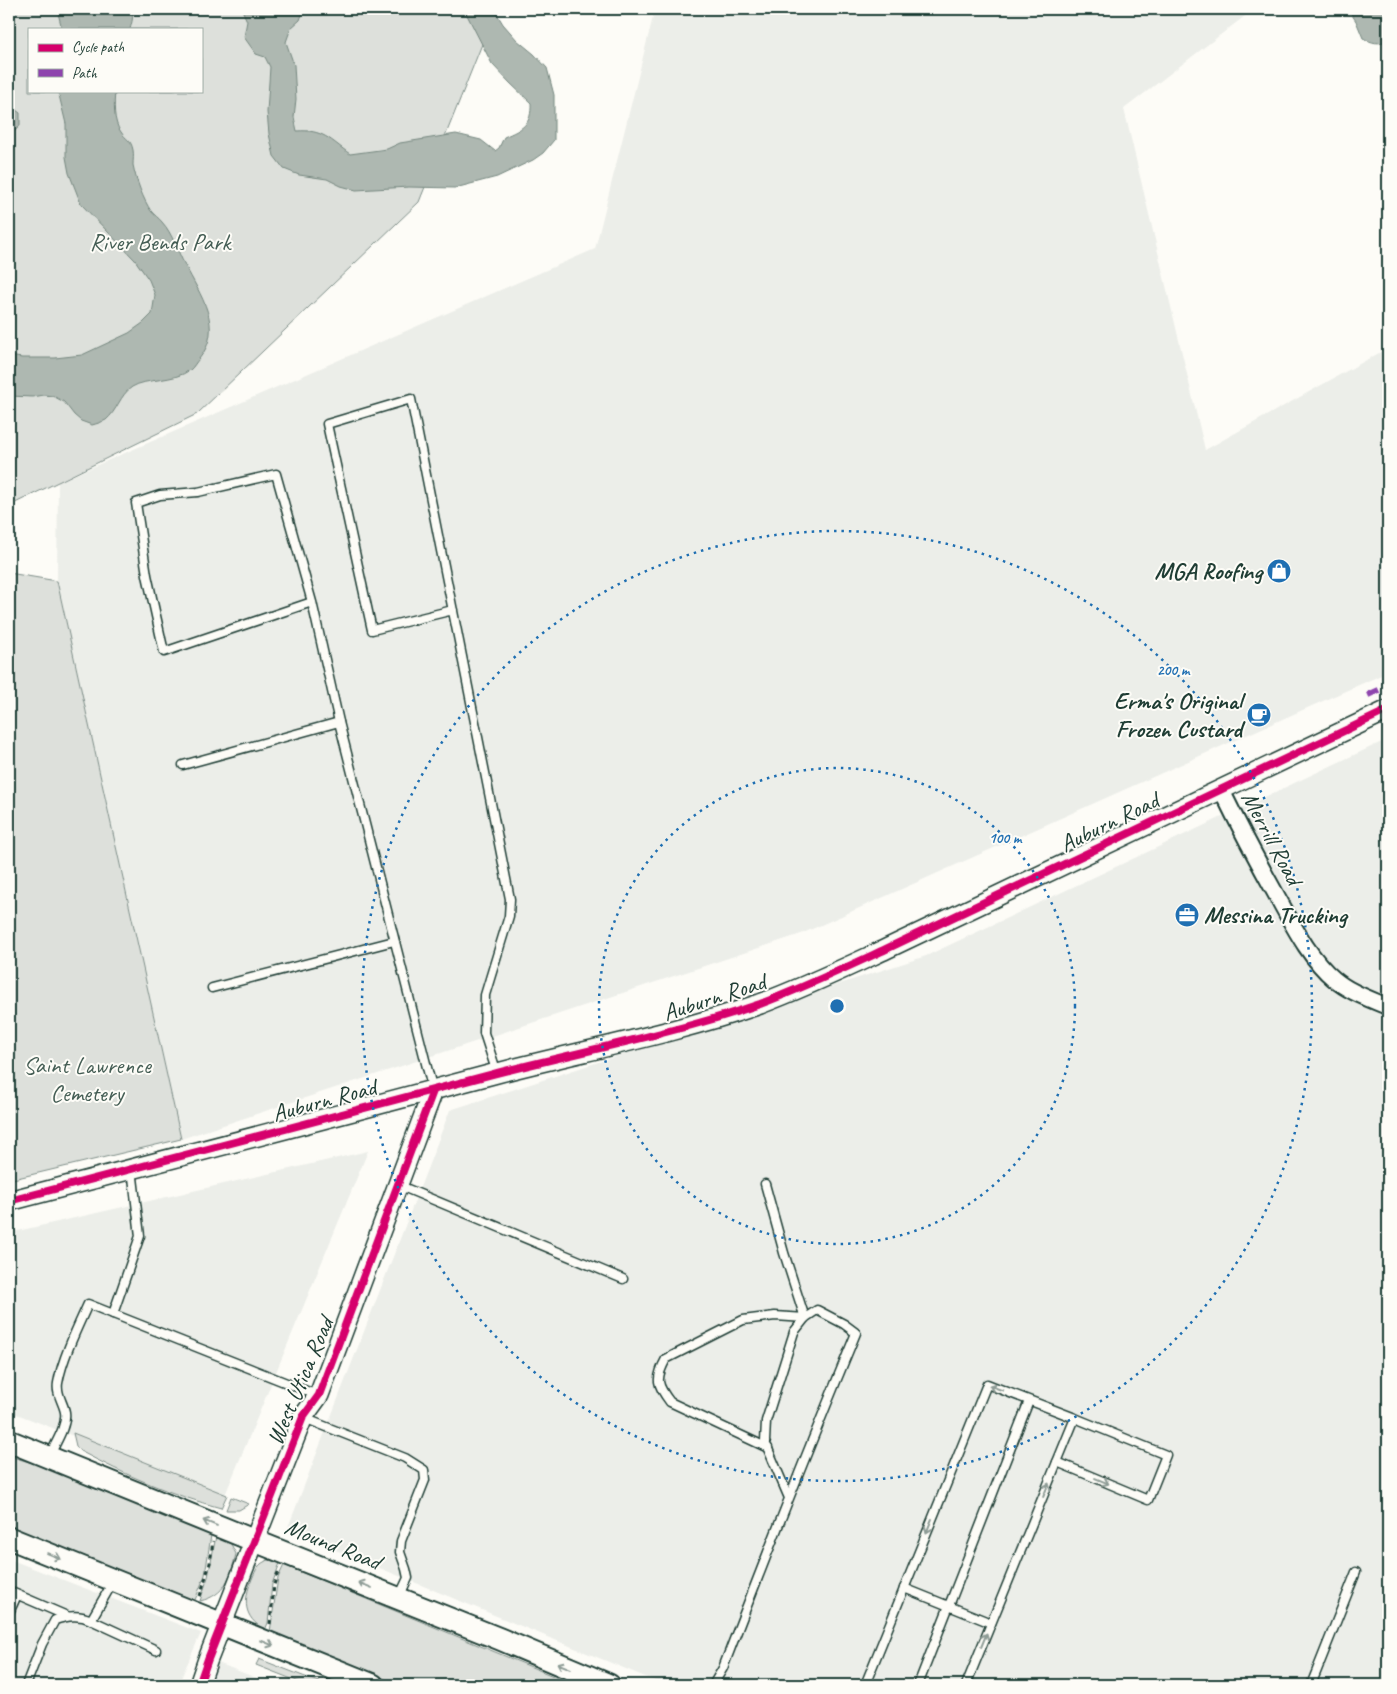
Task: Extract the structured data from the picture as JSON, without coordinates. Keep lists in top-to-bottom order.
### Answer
{
  "streets": {
    "main road": ["Mound Road"],
    "street": ["Auburn Road", "Merrill Road", "West Utica Road"]
  },
  "crossings": [
    ["Auburn Road", "Merrill Road"],
    ["Auburn Road", "West Utica Road"],
    ["West Utica Road", "Mound Road"]
  ],
  "parks": ["River Bends Park", "Saint Lawrence Cemetery"],
  "places": {
    "shop": ["MGA Roofing"],
    "cafe": ["Erma's Original Frozen Custard"],
    "office": ["Messina Trucking"]
  },
  "legend": ["Cycle path", "Path"],
  "rings": ["200 m", "100 m"]
}
